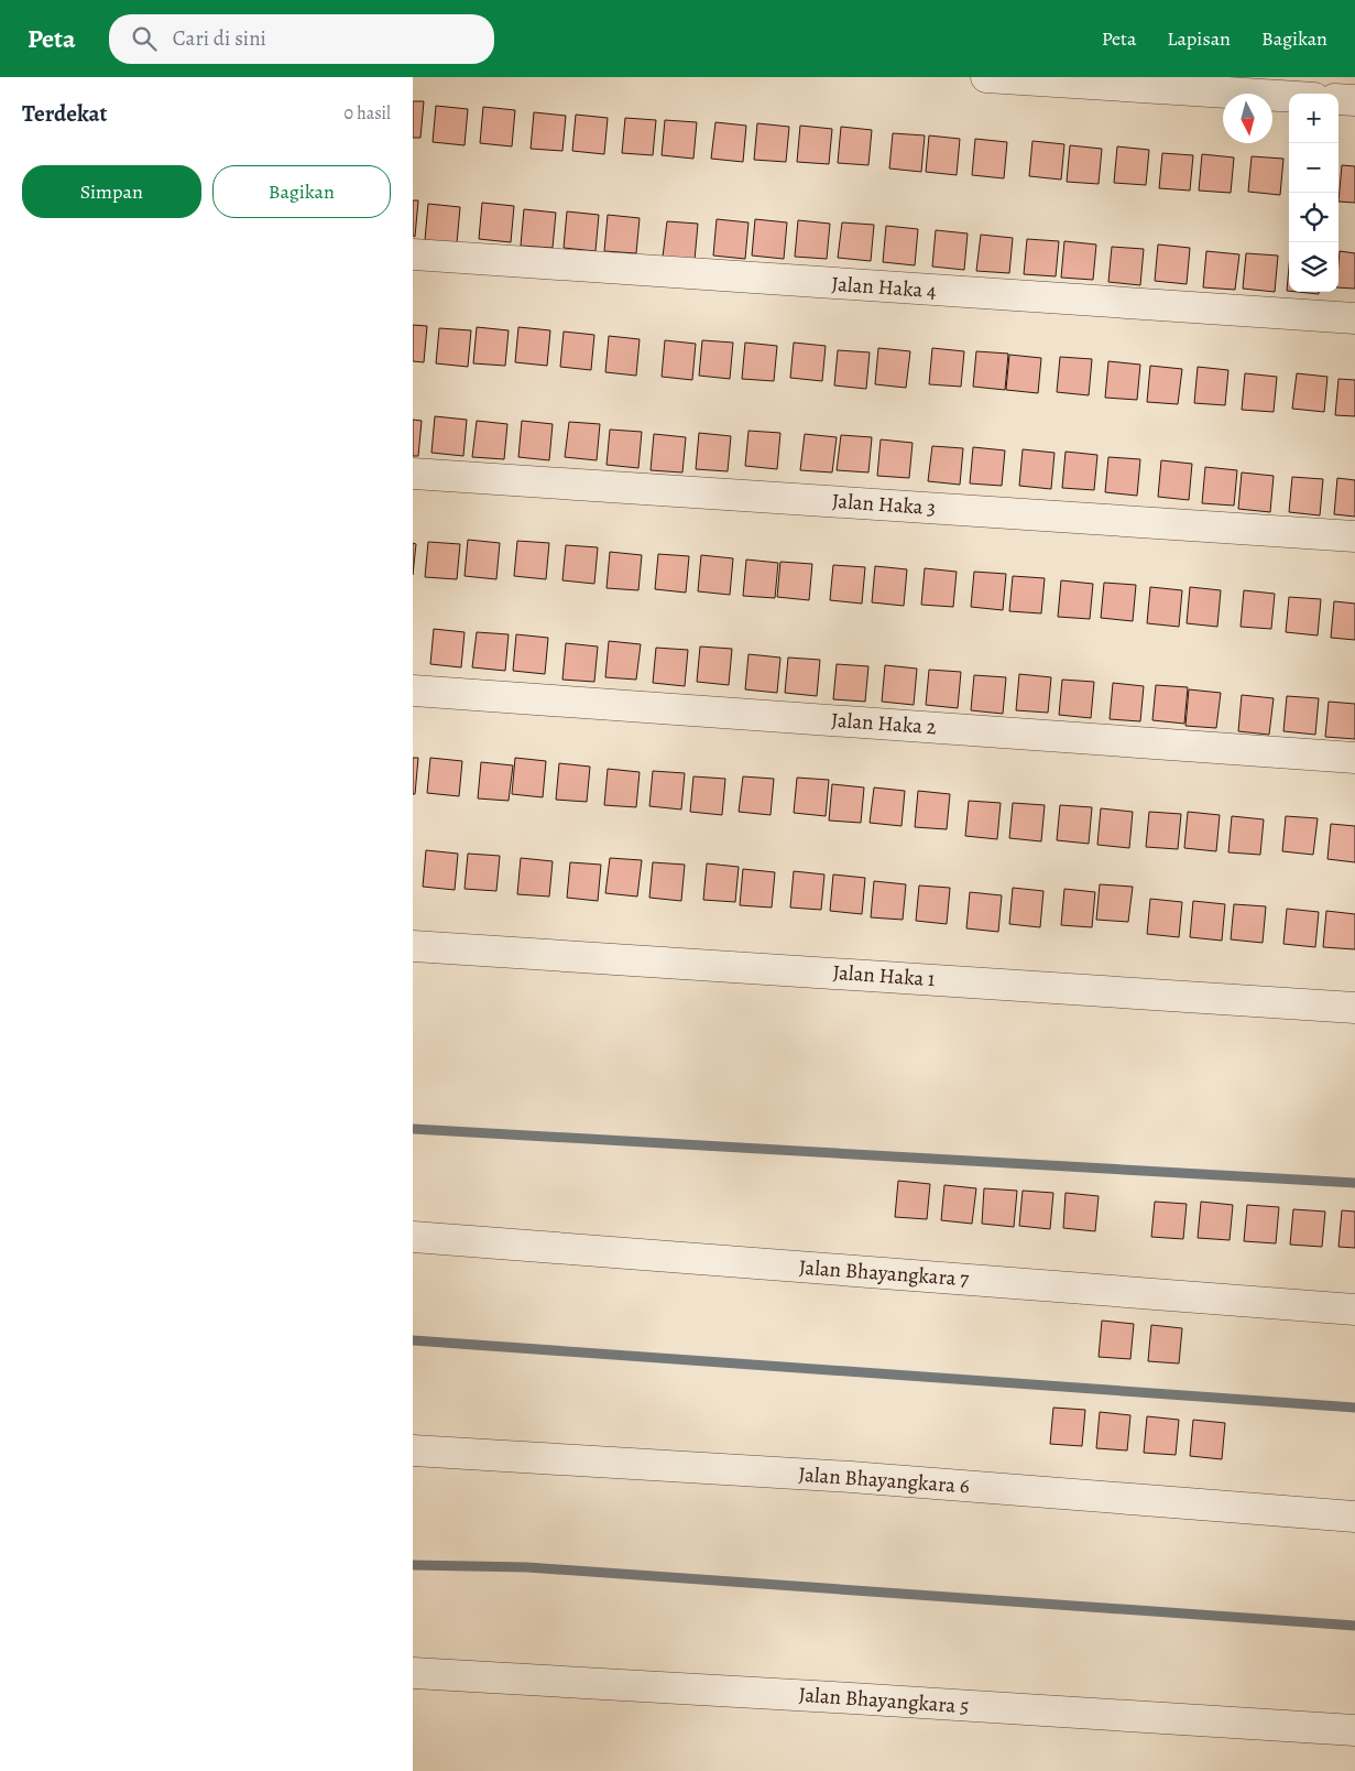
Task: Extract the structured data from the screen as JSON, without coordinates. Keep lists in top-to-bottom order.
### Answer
{
  "streets": {
    "street": [
      "Jalan Haka 4",
      "Jalan Haka 3",
      "Jalan Haka 2",
      "Jalan Haka 1",
      "Jalan Bhayangkara 7",
      "Jalan Bhayangkara 6",
      "Jalan Bhayangkara 5"
    ]
  },
  "north": "bottom",
  "page": {
    "header": "Peta",
    "search": "Cari di sini",
    "nav": ["Peta", "Lapisan", "Bagikan"],
    "heading": ["Terdekat", "0 hasil"],
    "map_buttons": ["+", "−"],
    "buttons": ["Simpan", "Bagikan"]
  }
}
